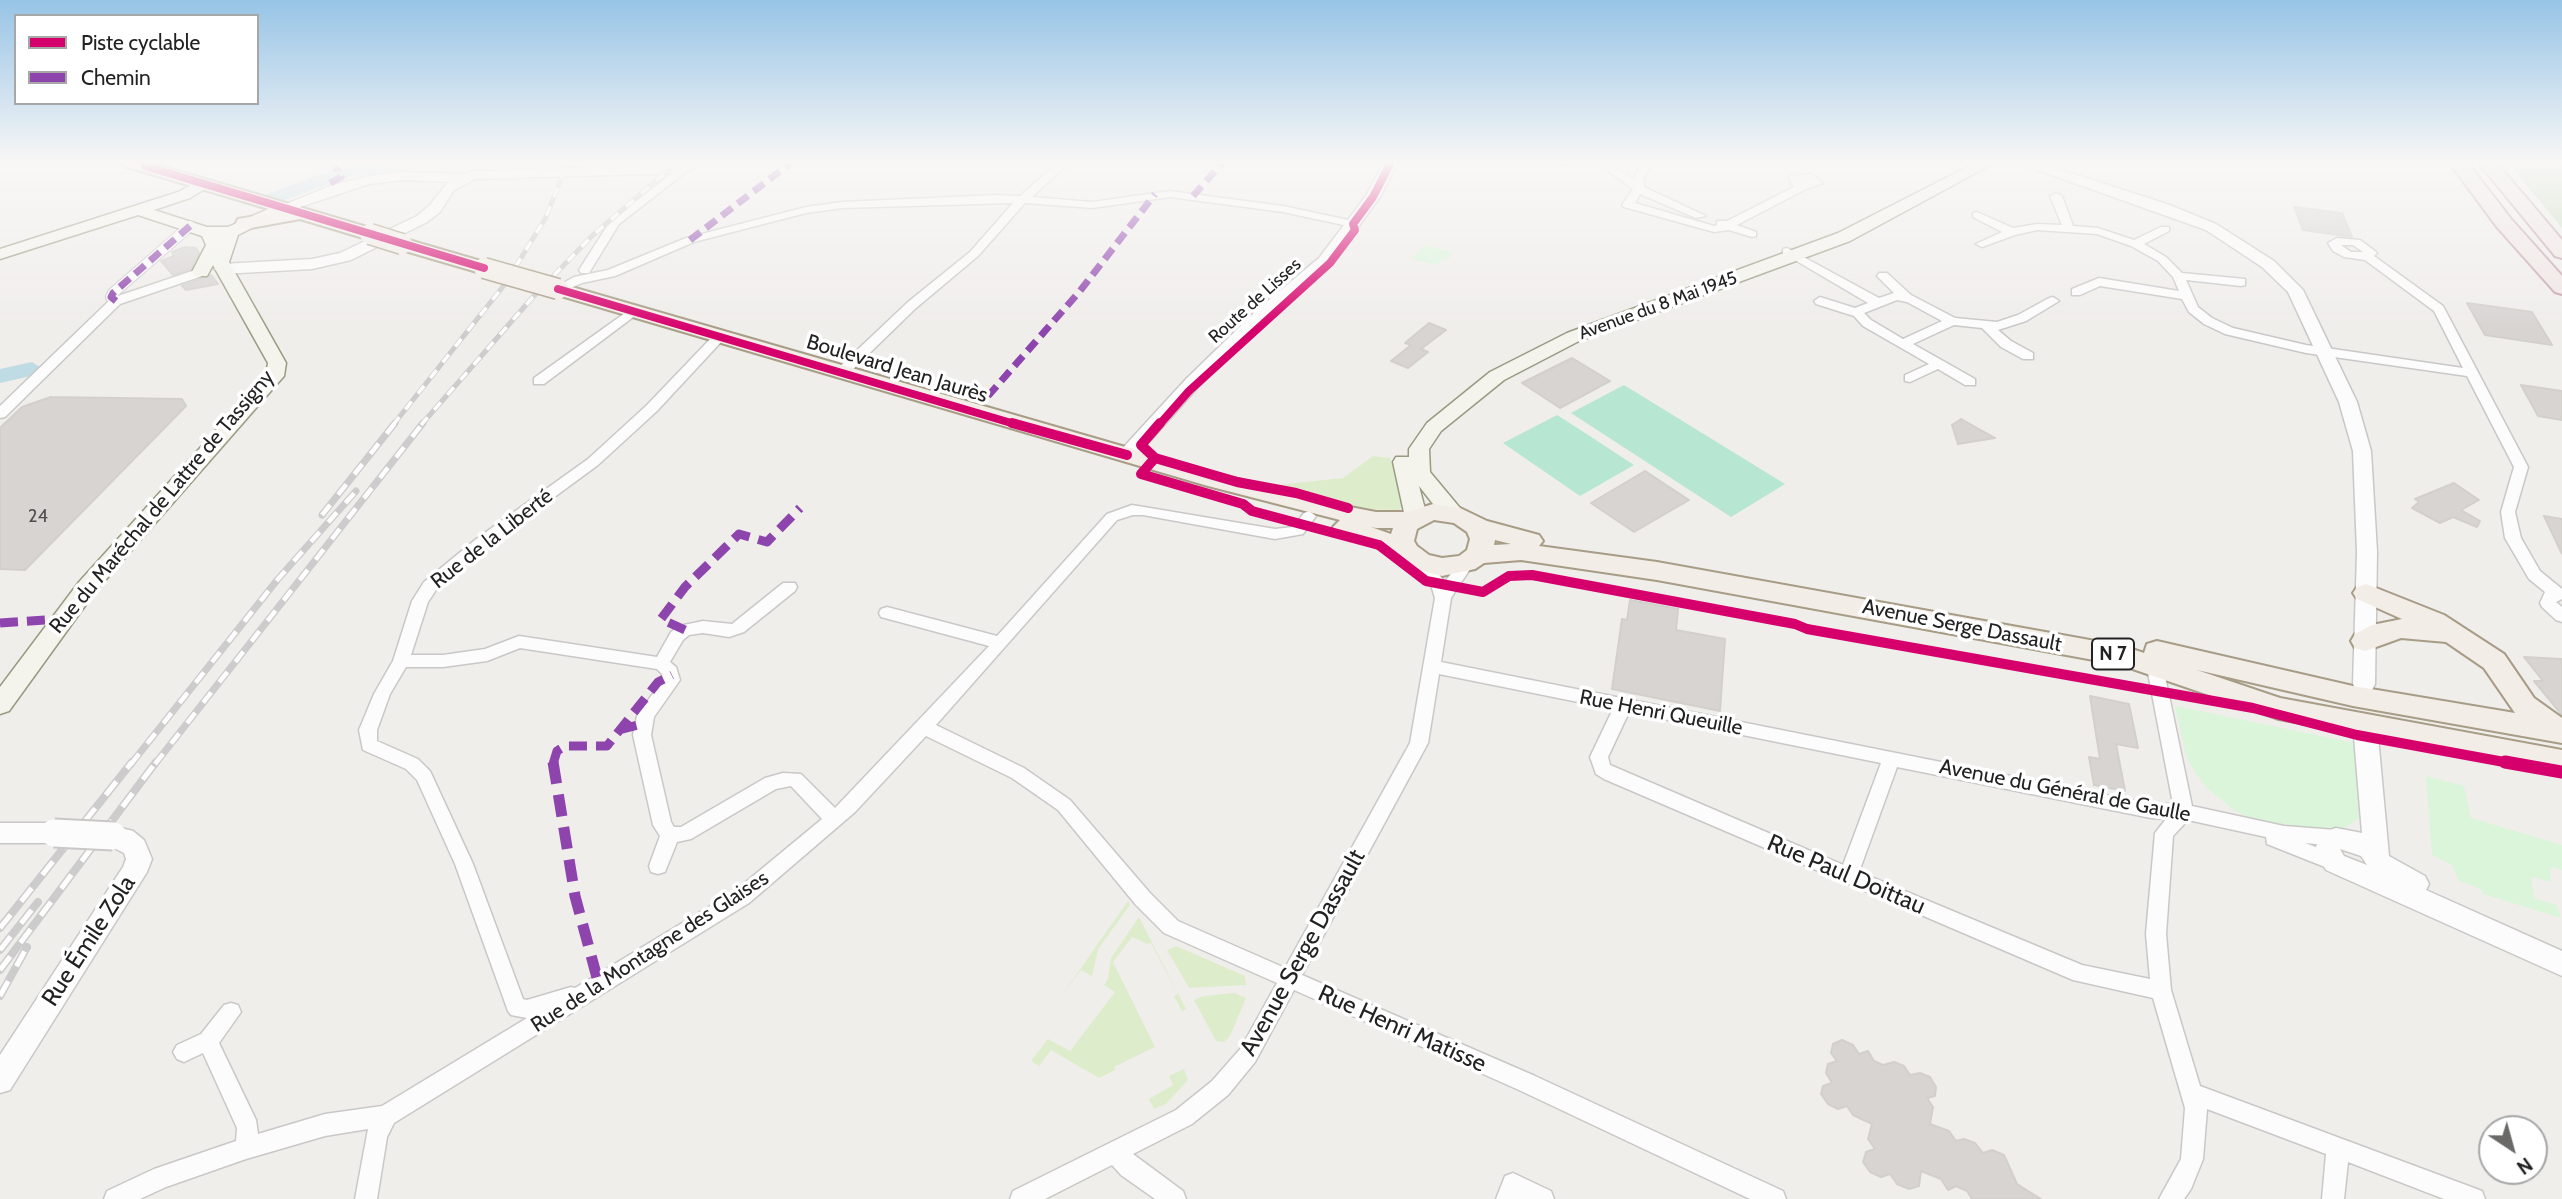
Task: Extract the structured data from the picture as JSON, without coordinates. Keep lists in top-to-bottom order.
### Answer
{
  "streets": {
    "main road": [
      "Avenue du 8 Mai 1945",
      "Boulevard Jean Jaurès",
      "Rue du Maréchal de Lattre de Tassigny",
      "Avenue Serge Dassault",
      "N 7"
    ],
    "street": [
      "Route de Lisses",
      "Rue de la Liberté",
      "Rue Henri Queuille",
      "Avenue du Général de Gaulle",
      "Rue Paul Doittau",
      "Rue Émile Zola",
      "Rue de la Montagne des Glaises",
      "Rue Henri Matisse"
    ]
  },
  "crossings": [
    ["Route de Lisses", "Boulevard Jean Jaurès"],
    ["Avenue du 8 Mai 1945", "Boulevard Jean Jaurès"],
    ["Avenue du 8 Mai 1945", "Avenue Serge Dassault"],
    ["Boulevard Jean Jaurès", "Rue de la Liberté"],
    ["Boulevard Jean Jaurès", "Avenue Serge Dassault"],
    ["Boulevard Jean Jaurès", "Rue de la Montagne des Glaises"],
    ["Rue de la Liberté", "Rue de la Montagne des Glaises"],
    ["Avenue Serge Dassault", "Rue Henri Queuille"],
    ["Avenue Serge Dassault", "Rue Henri Matisse"],
    ["Rue Henri Queuille", "Avenue du Général de Gaulle"],
    ["Rue Henri Queuille", "Rue Paul Doittau"],
    ["Rue de la Montagne des Glaises", "Rue Henri Matisse"]
  ],
  "house_numbers": ["24"],
  "legend": ["Piste cyclable", "Chemin"],
  "north": "bottom right"
}
